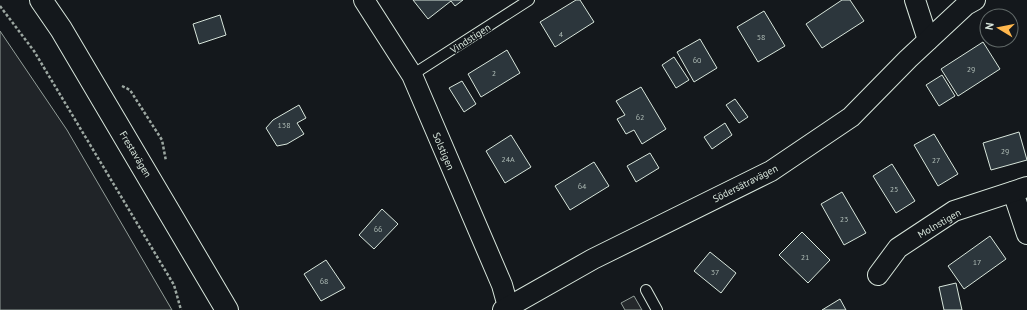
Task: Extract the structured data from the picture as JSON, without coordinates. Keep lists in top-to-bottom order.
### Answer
{
  "streets": {
    "street": [
      "Solstigen",
      "Frestavägen",
      "Södersätravägen",
      "Molnstigen"
    ],
    "lane": ["Vindstigen"]
  },
  "crossings": [
    ["Vindstigen", "Solstigen"],
    ["Solstigen", "Södersätravägen"]
  ],
  "house_numbers": [
    "4",
    "58",
    "60",
    "29",
    "2",
    "62",
    "138",
    "29",
    "24A",
    "27",
    "64",
    "25",
    "23",
    "66",
    "21",
    "17",
    "37",
    "68"
  ],
  "north": "left"
}
